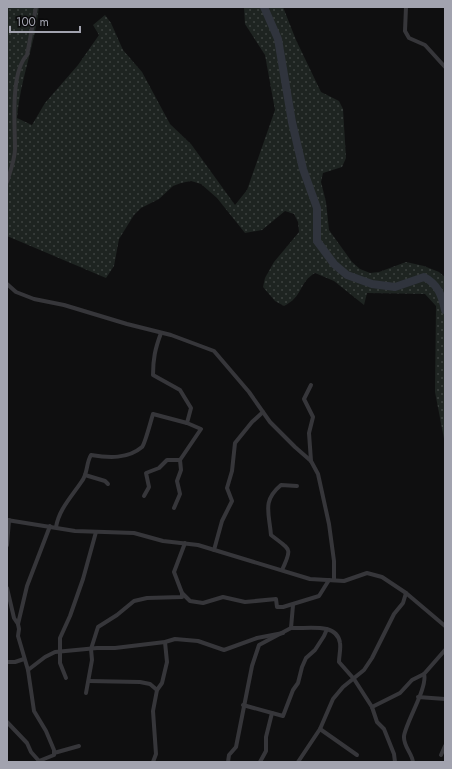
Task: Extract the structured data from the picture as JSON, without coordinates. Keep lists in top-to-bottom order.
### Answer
{
  "scale_bar": "100 m"
}
